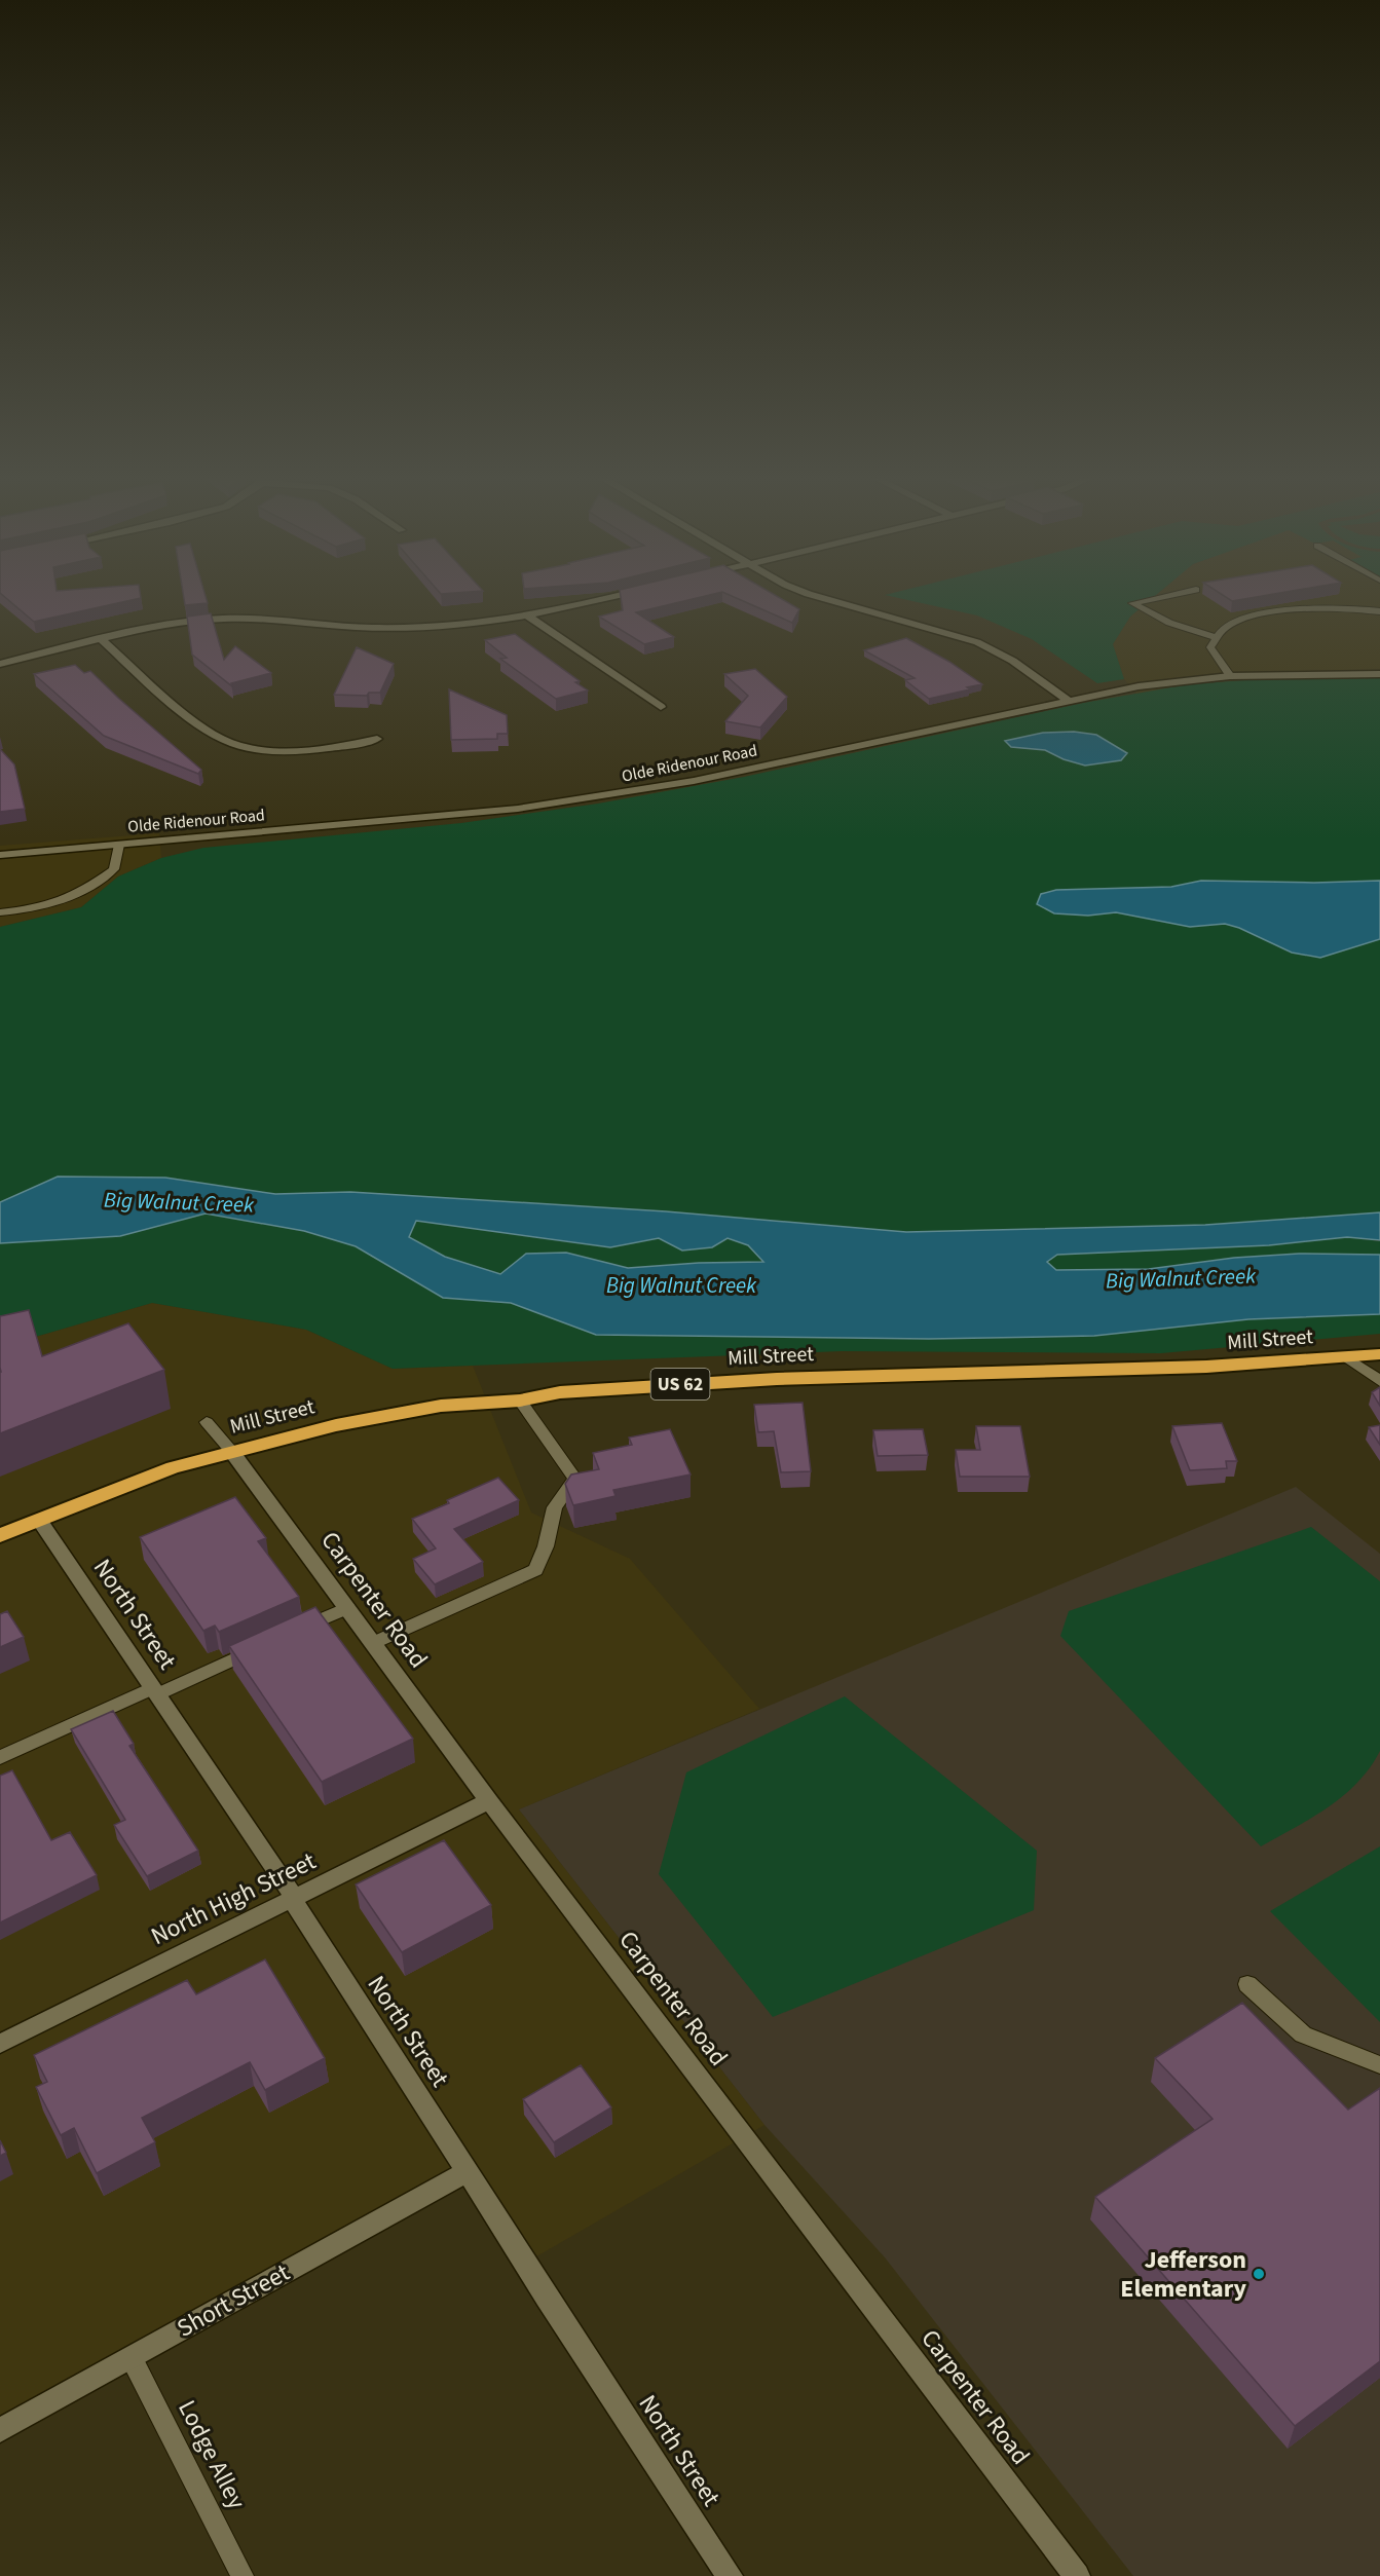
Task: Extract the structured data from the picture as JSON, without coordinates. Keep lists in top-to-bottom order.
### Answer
{
  "streets": {
    "highway": ["Mill Street", "US 62"],
    "street": [
      "Olde Ridenour Road",
      "Carpenter Road",
      "North Street",
      "North High Street",
      "Short Street"
    ],
    "lane": ["Lodge Alley"]
  },
  "crossings": [
    ["Mill Street", "Carpenter Road"],
    ["Mill Street", "North Street"],
    ["Carpenter Road", "North High Street"],
    ["North Street", "North High Street"],
    ["North Street", "Short Street"],
    ["Short Street", "Lodge Alley"]
  ],
  "water": ["Big Walnut Creek"],
  "places": ["Jefferson Elementary"]
}
